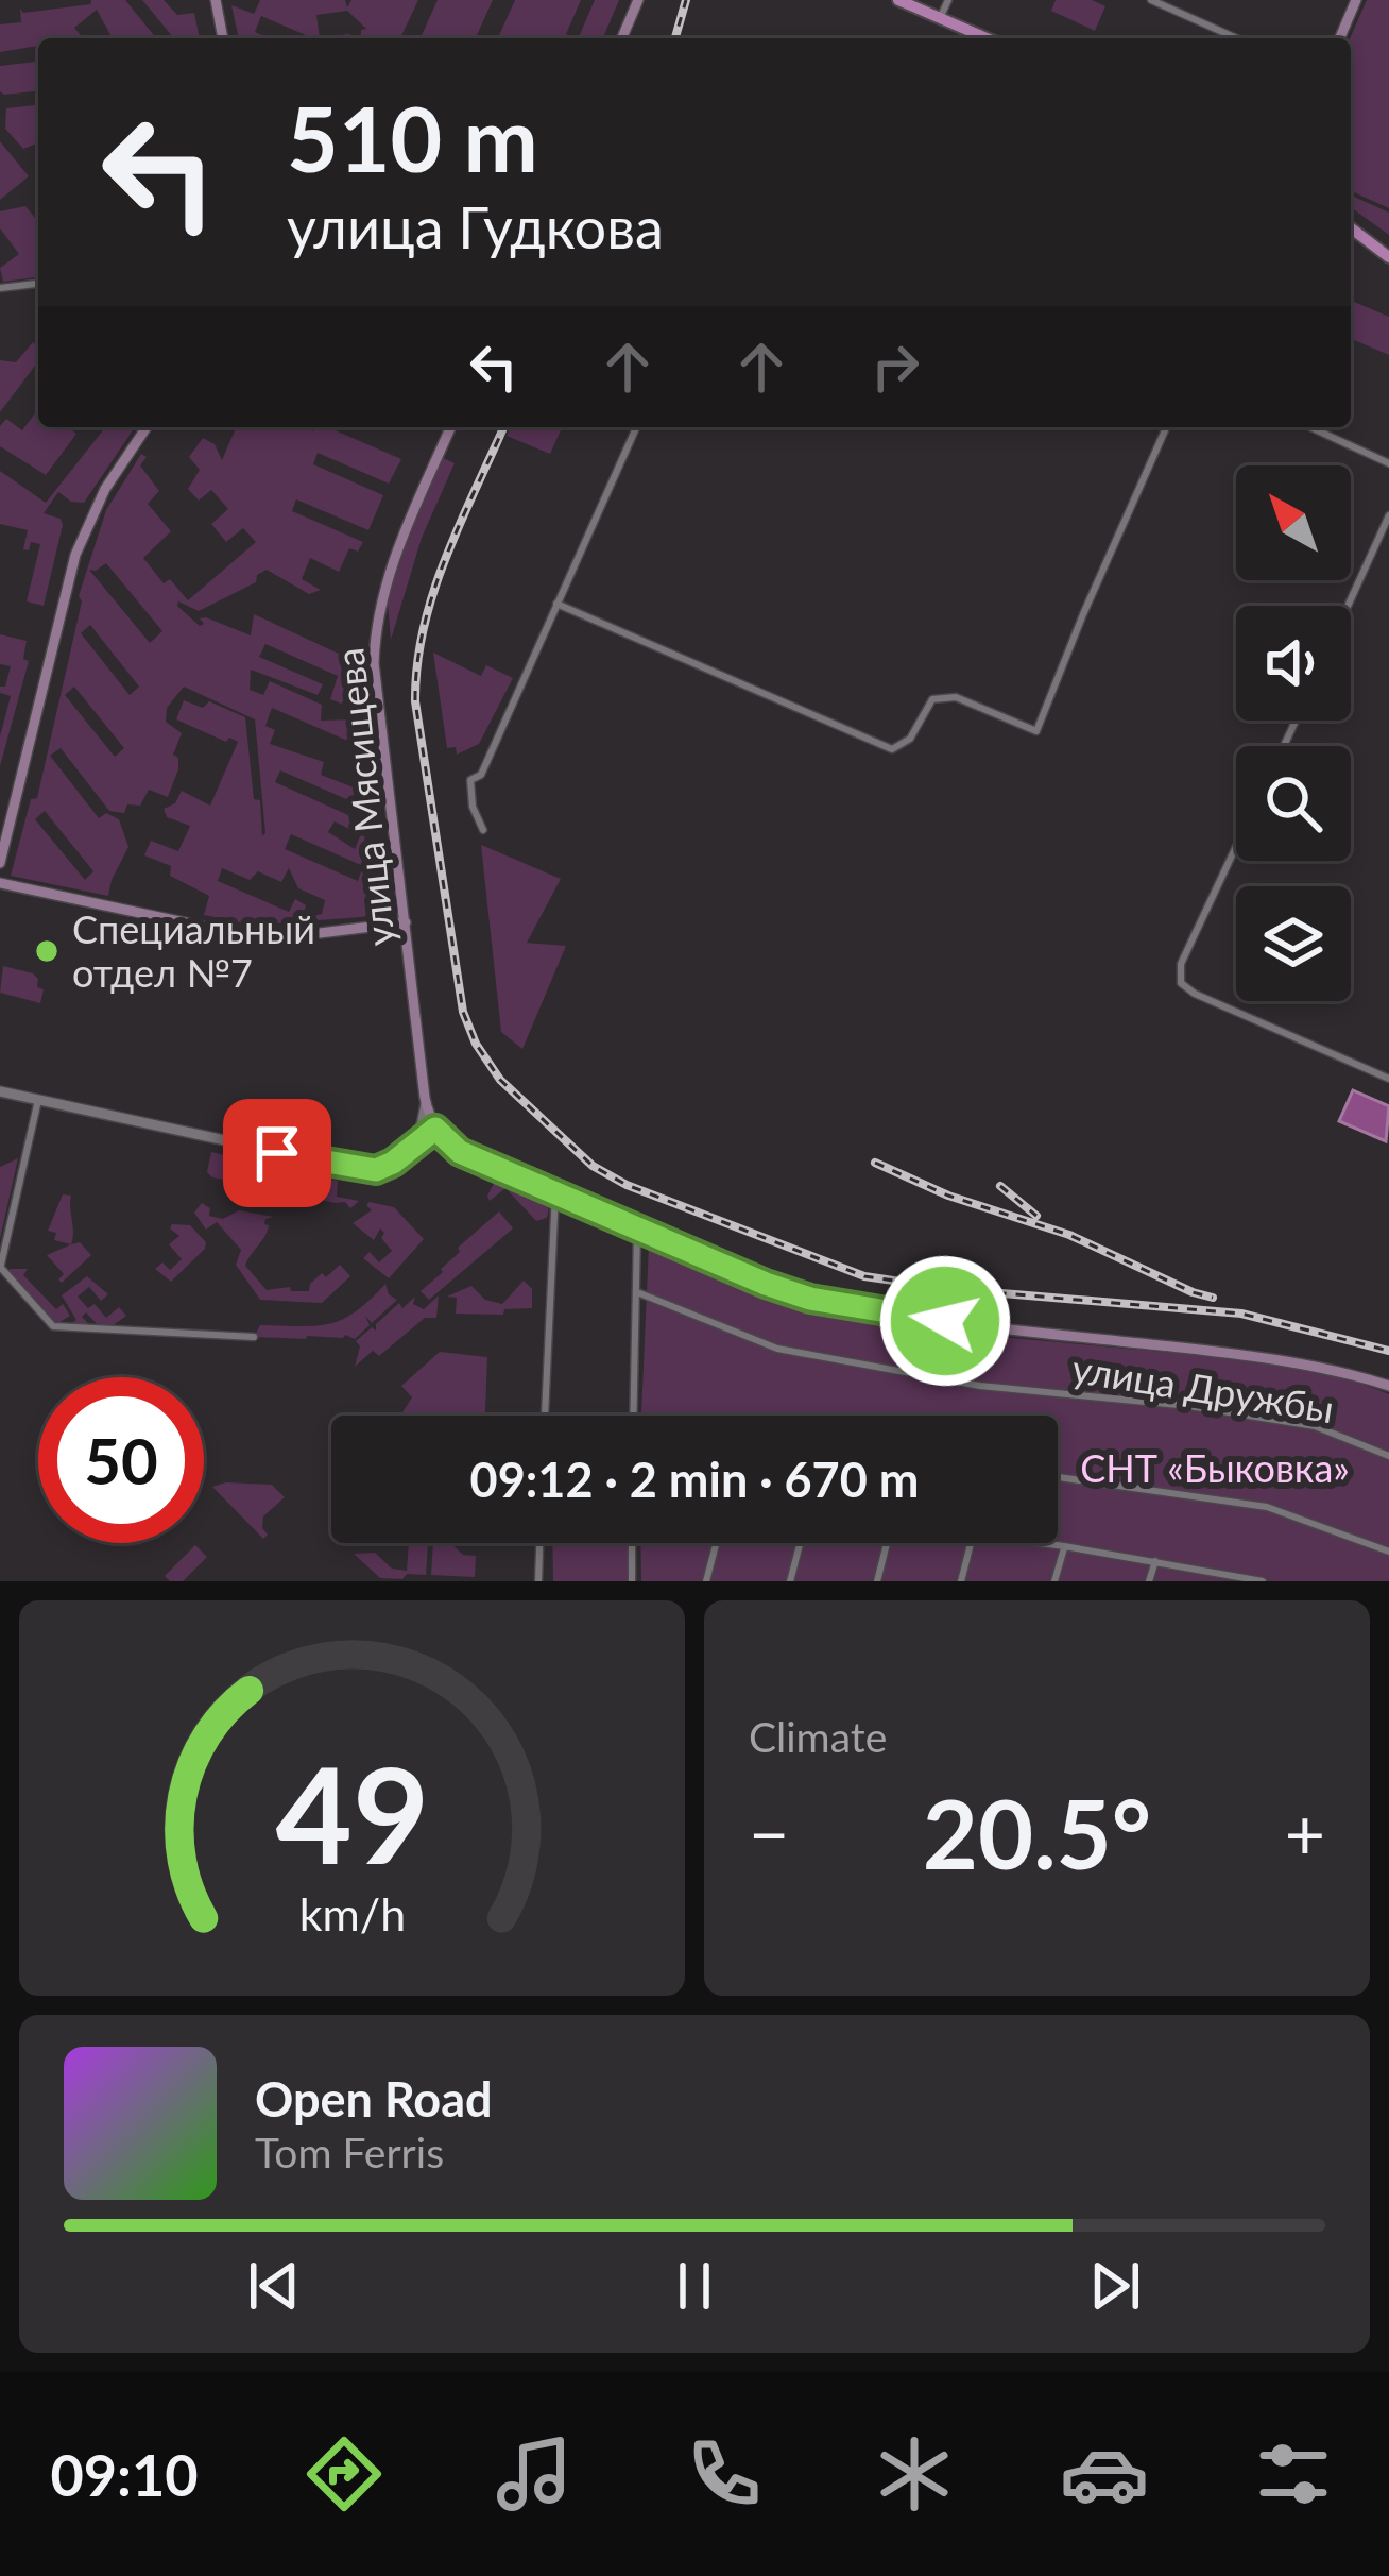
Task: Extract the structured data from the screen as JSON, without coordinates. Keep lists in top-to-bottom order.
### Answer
{
  "streets": {
    "main road": ["улица Мясищева"],
    "street": ["улица Дружбы"]
  },
  "parks": ["СНТ «Быковка»"],
  "places": ["Специальный отдел №7"],
  "north": "top left",
  "page": {
    "turn": ["510 m", "улица Гудкова"],
    "limit": "50",
    "trip": "09:12 · 2 min · 670 m",
    "tile": "Climate",
    "heat": ["−", "20.5°", "+"],
    "song": ["Open Road", "Tom Ferris"],
    "tabs": "09:10",
    "gauge": ["49", "km/h"]
  }
}
